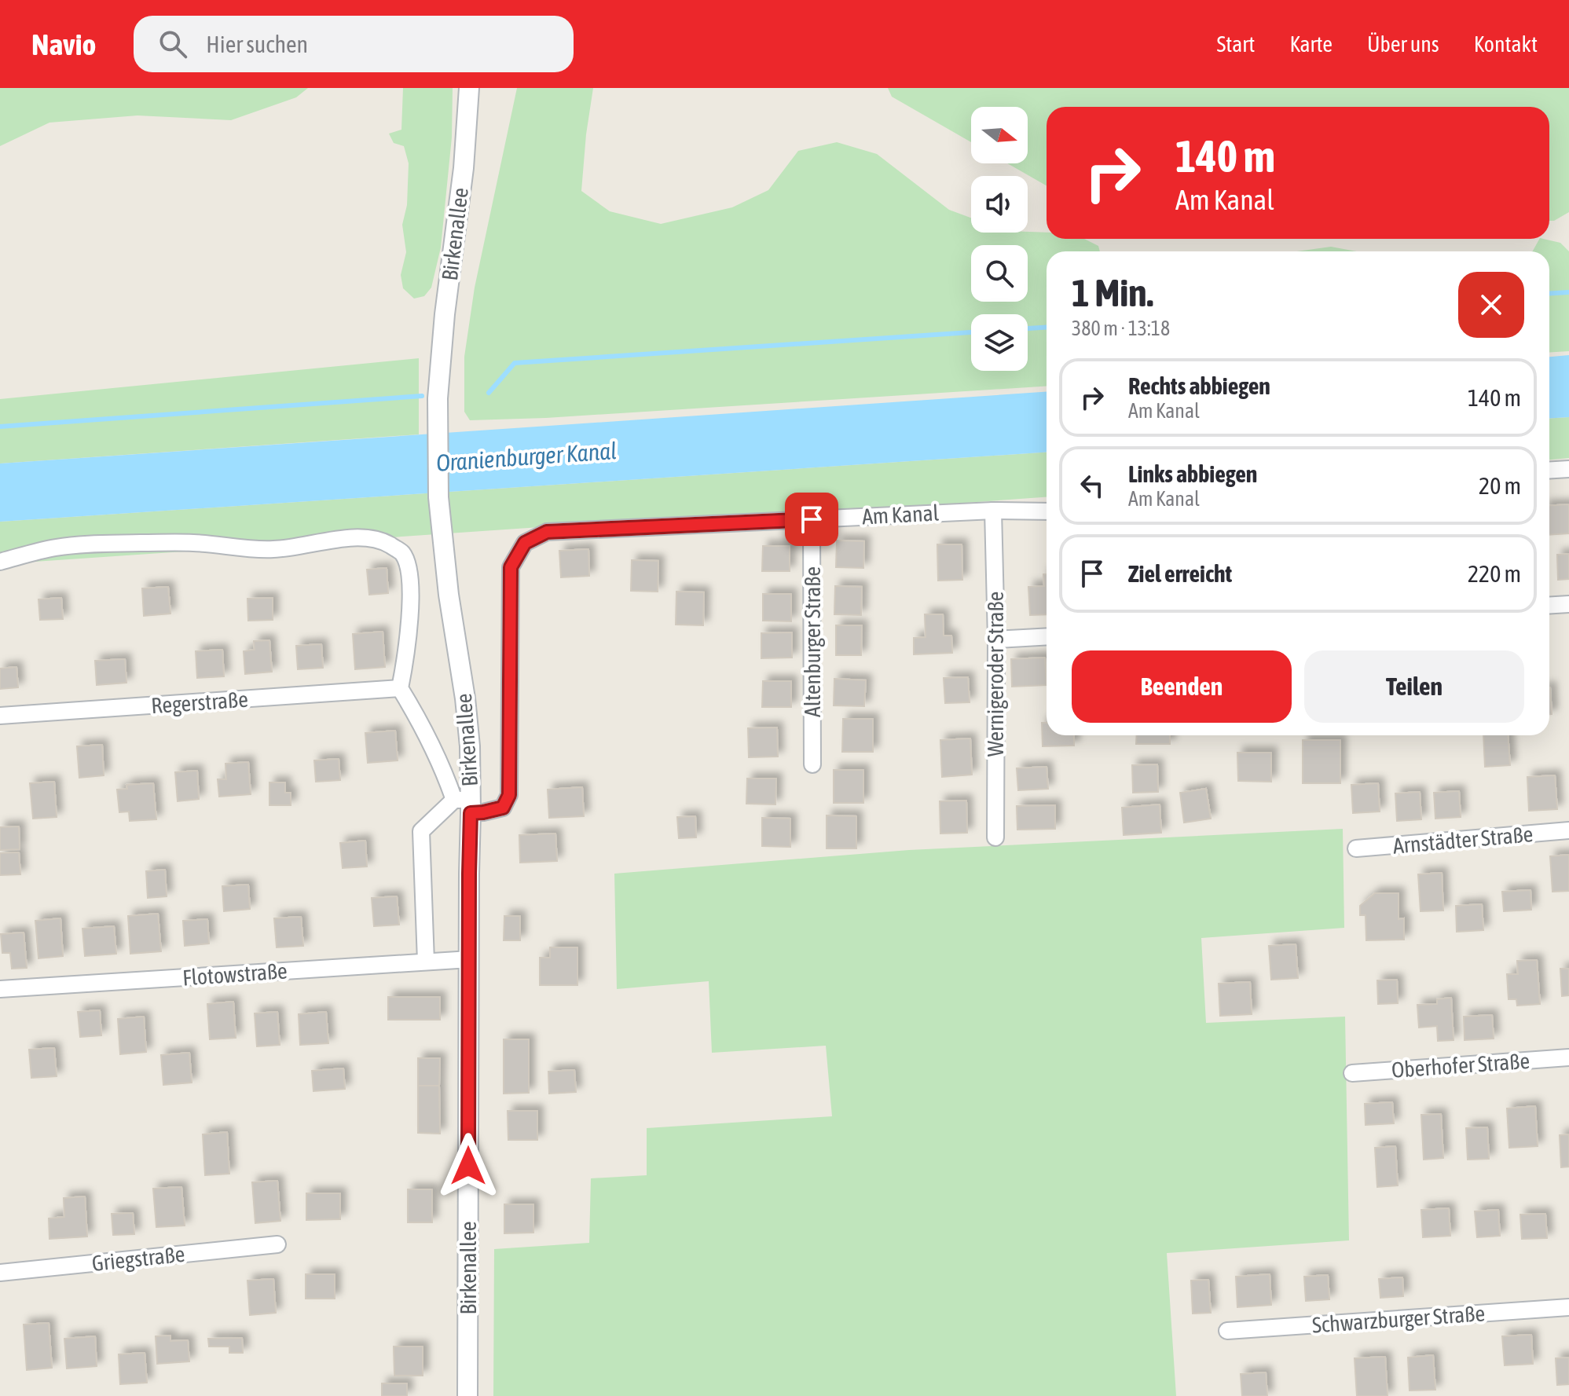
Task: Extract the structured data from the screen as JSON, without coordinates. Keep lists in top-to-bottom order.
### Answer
{
  "streets": {
    "street": [
      "Birkenallee",
      "Am Kanal",
      "Altenburger Straße",
      "Wernigeroder Straße",
      "Regerstraße",
      "Arnstädter Straße",
      "Flotowstraße",
      "Oberhofer Straße",
      "Griegstraße",
      "Schwarzburger Straße"
    ]
  },
  "crossings": [
    ["Birkenallee", "Am Kanal"],
    ["Birkenallee", "Flotowstraße"],
    ["Am Kanal", "Altenburger Straße"],
    ["Am Kanal", "Wernigeroder Straße"]
  ],
  "water": ["Oranienburger Kanal"],
  "north": "right",
  "page": {
    "header": "Navio",
    "search": "Hier suchen",
    "nav": [
      "Start",
      "Karte",
      "Über uns",
      "Kontakt"
    ],
    "turn": ["140 m", "Am Kanal"],
    "heading": ["1 Min.", "380 m · 13:18"],
    "list": [
      {
        "name": "Rechts abbiegen",
        "note": "Am Kanal",
        "value": "140 m"
      },
      {
        "name": "Links abbiegen",
        "note": "Am Kanal",
        "value": "20 m"
      },
      {
        "name": "Ziel erreicht",
        "value": "220 m"
      }
    ],
    "buttons": ["Beenden", "Teilen"]
  }
}
